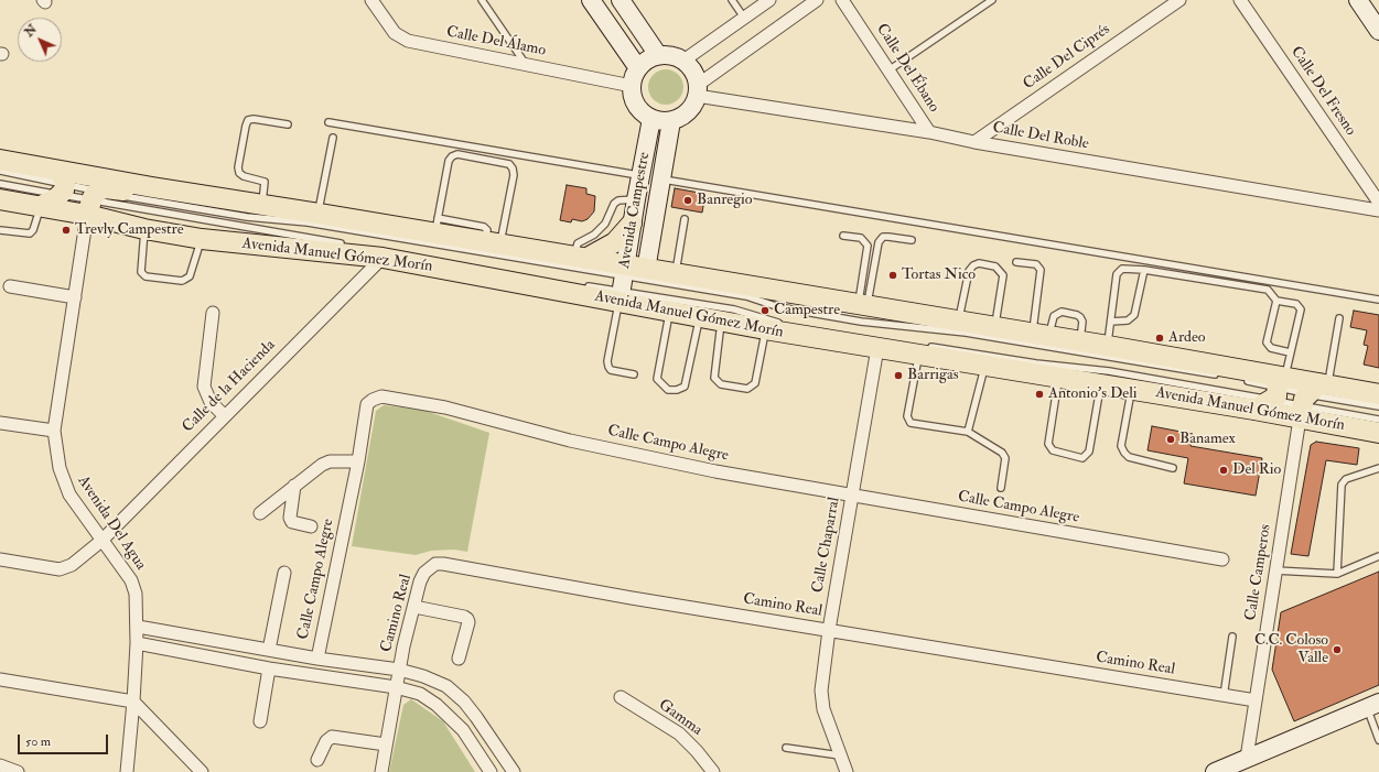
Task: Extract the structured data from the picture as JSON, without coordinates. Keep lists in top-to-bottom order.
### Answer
{
  "streets": {
    "main road": ["Avenida Manuel Gómez Morín"],
    "street": [
      "Calle Del Álamo",
      "Calle Del Ciprés",
      "Calle Del Ébano",
      "Calle Del Fresno",
      "Calle Del Roble",
      "Avenida Campestre",
      "Calle de la Hacienda",
      "Calle Campo Alegre",
      "Avenida Del Agua",
      "Calle Chaparral",
      "Calle Camperos",
      "Camino Real",
      "Gamma"
    ]
  },
  "crossings": [
    ["Calle Del Álamo", "Calle Del Roble"],
    ["Calle Del Álamo", "Avenida Campestre"],
    ["Calle Del Ciprés", "Calle Del Roble"],
    ["Calle Del Ébano", "Calle Del Roble"],
    ["Calle Del Roble", "Avenida Campestre"],
    ["Avenida Campestre", "Avenida Manuel Gómez Morín"],
    ["Avenida Manuel Gómez Morín", "Calle de la Hacienda"],
    ["Avenida Manuel Gómez Morín", "Avenida Del Agua"],
    ["Avenida Manuel Gómez Morín", "Calle Chaparral"],
    ["Avenida Manuel Gómez Morín", "Calle Camperos"],
    ["Calle de la Hacienda", "Avenida Del Agua"],
    ["Calle Campo Alegre", "Calle Chaparral"],
    ["Calle Chaparral", "Camino Real"],
    ["Calle Camperos", "Camino Real"]
  ],
  "places": [
    "Banregio",
    "Trevly Campestre",
    "Tortas Nico",
    "Campestre",
    "Ardeo",
    "Barrigas",
    "Antonio's Deli",
    "Banamex",
    "Del Rio",
    "C.C. Coloso Valle"
  ],
  "scale_bar": "50 m",
  "north": "top left"
}
